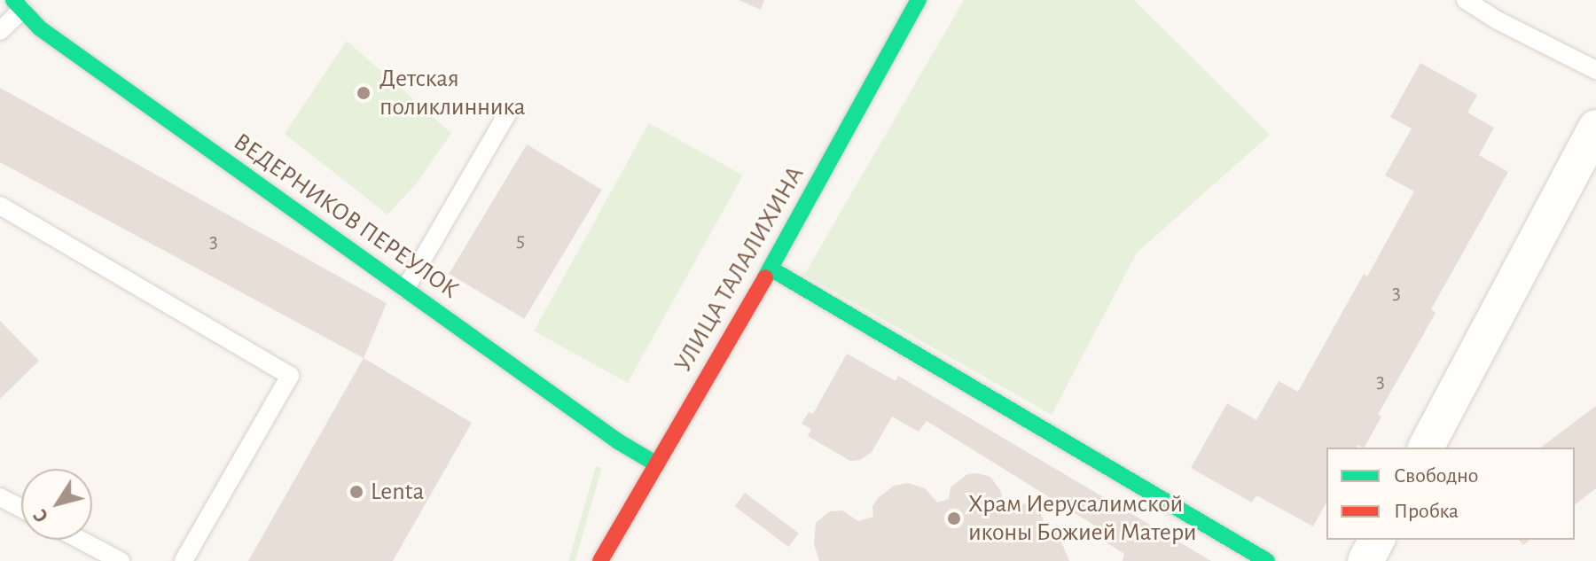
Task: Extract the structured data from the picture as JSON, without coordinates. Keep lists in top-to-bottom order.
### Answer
{
  "streets": {
    "street": ["ВЕДЕРНИКОВ ПЕРЕУЛОК", "УЛИЦА ТАЛАЛИХИНА"]
  },
  "crossings": [
    ["ВЕДЕРНИКОВ ПЕРЕУЛОК", "УЛИЦА ТАЛАЛИХИНА"]
  ],
  "places": ["Детская поликлинника", "Lenta", "Храм Иерусалимской иконы Божией Матери"],
  "house_numbers": [
    "5",
    "3",
    "3",
    "3"
  ],
  "legend": ["Свободно", "Пробка"],
  "north": "bottom left"
}
